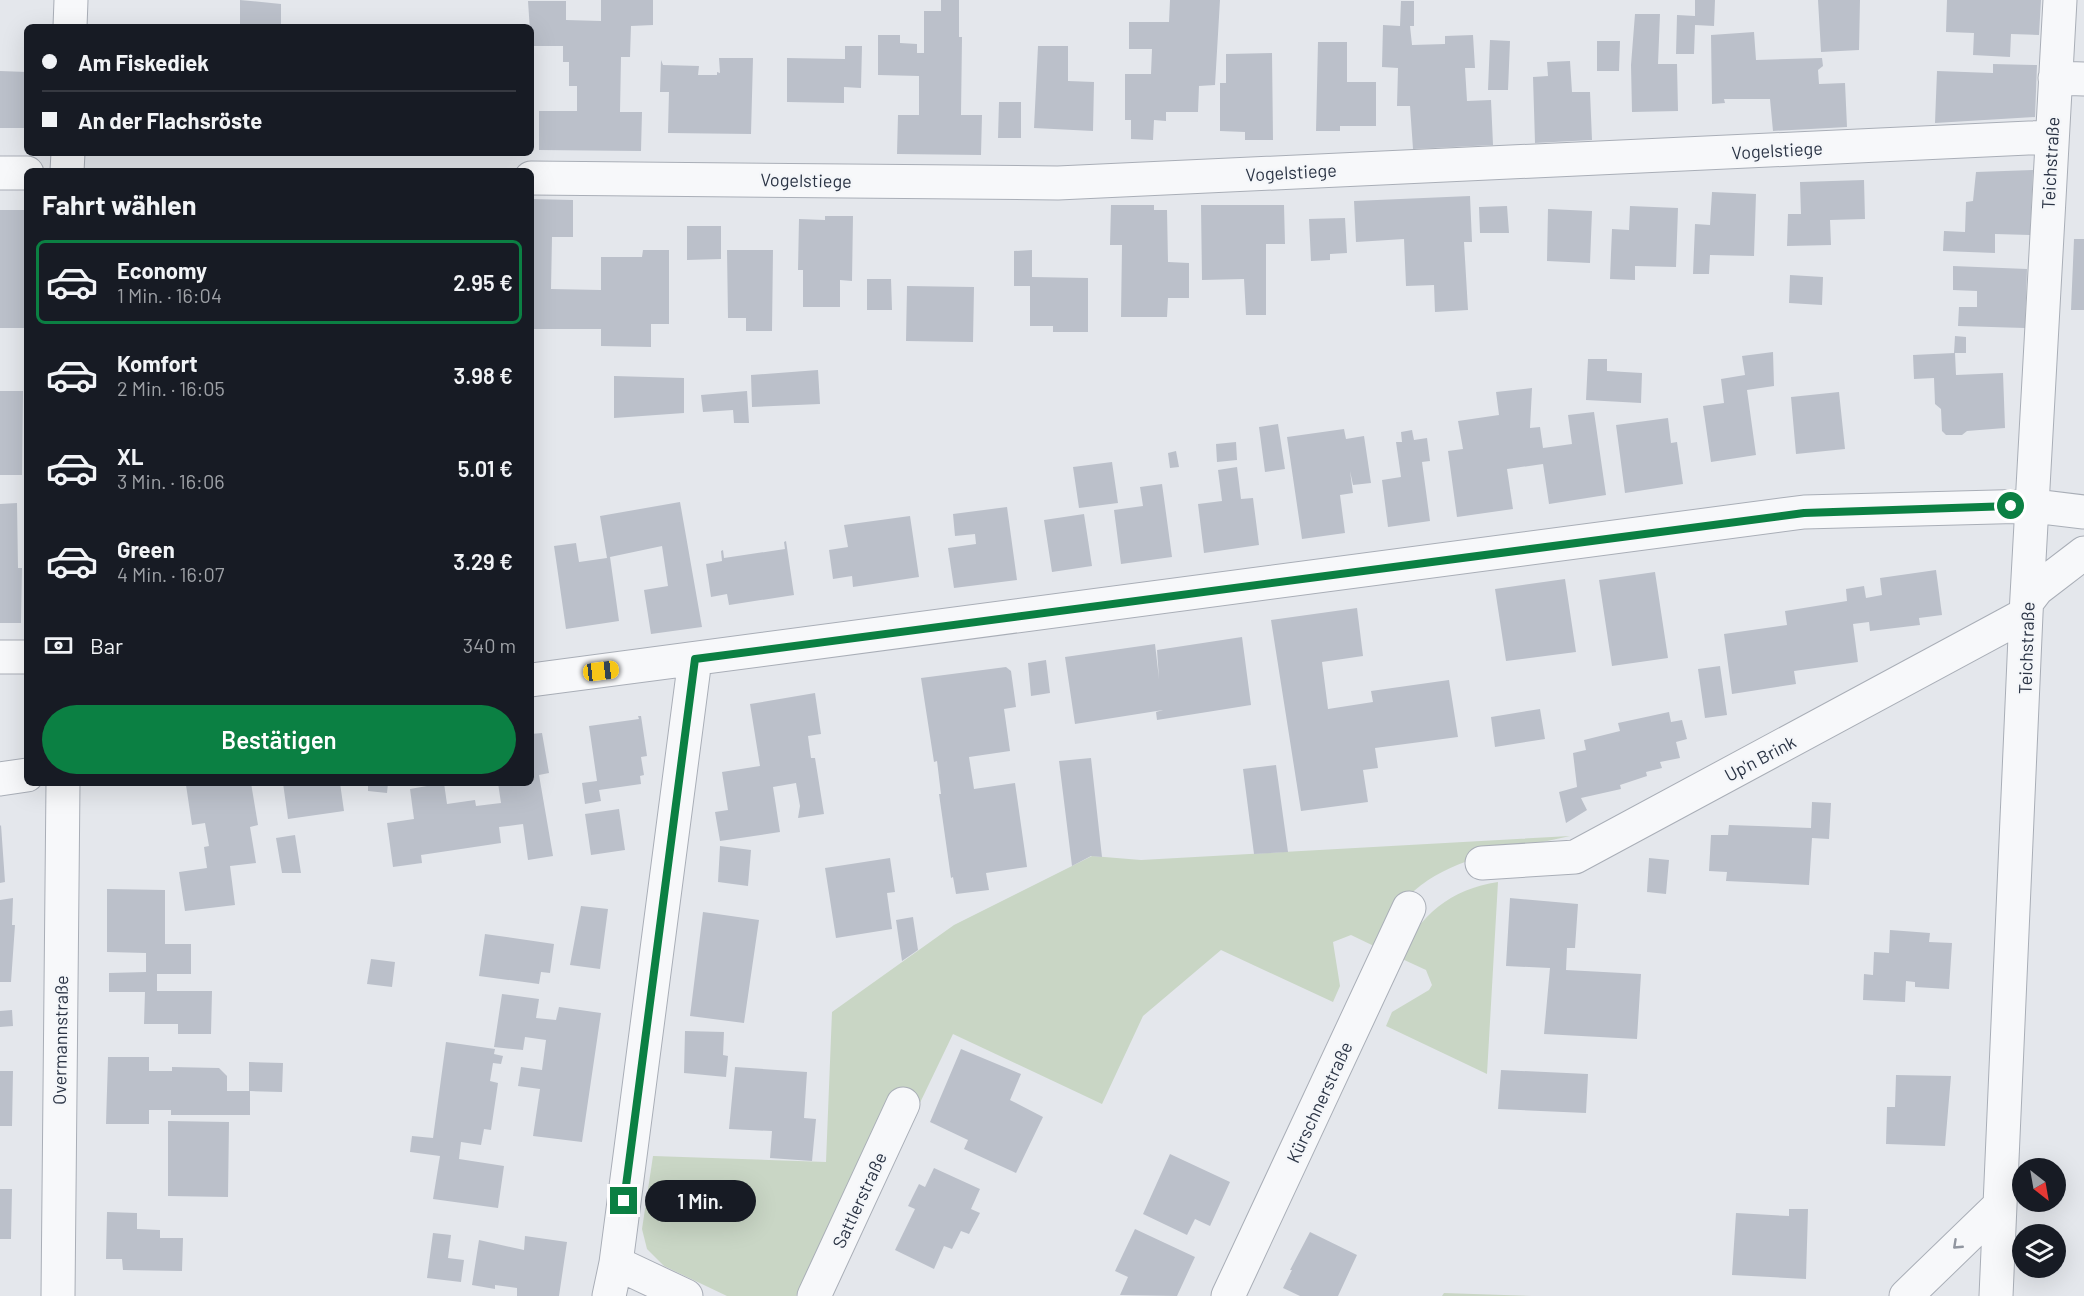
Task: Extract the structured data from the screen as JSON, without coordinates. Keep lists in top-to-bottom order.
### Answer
{
  "streets": {
    "street": [
      "Vogelstiege",
      "Teichstraße",
      "Up'n Brink",
      "Overmannstraße",
      "Kürschnerstraße",
      "Sattlerstraße"
    ]
  },
  "crossings": [
    ["Vogelstiege", "Teichstraße"],
    ["Teichstraße", "Up'n Brink"]
  ],
  "north": "bottom right",
  "page": {
    "banner": ["Am Fiskediek", "An der Flachsröste"],
    "heading": "Fahrt wählen",
    "list": [
      {
        "name": "Economy",
        "note": "1 Min. · 16:04",
        "value": "2.95 €"
      },
      {
        "name": "Komfort",
        "note": "2 Min. · 16:05",
        "value": "3.98 €"
      },
      {
        "name": "XL",
        "note": "3 Min. · 16:06",
        "value": "5.01 €"
      },
      {
        "name": "Green",
        "note": "4 Min. · 16:07",
        "value": "3.29 €"
      }
    ],
    "pay": ["Bar", "340 m"],
    "buttons": "Bestätigen",
    "bubble": "1 Min."
  }
}
